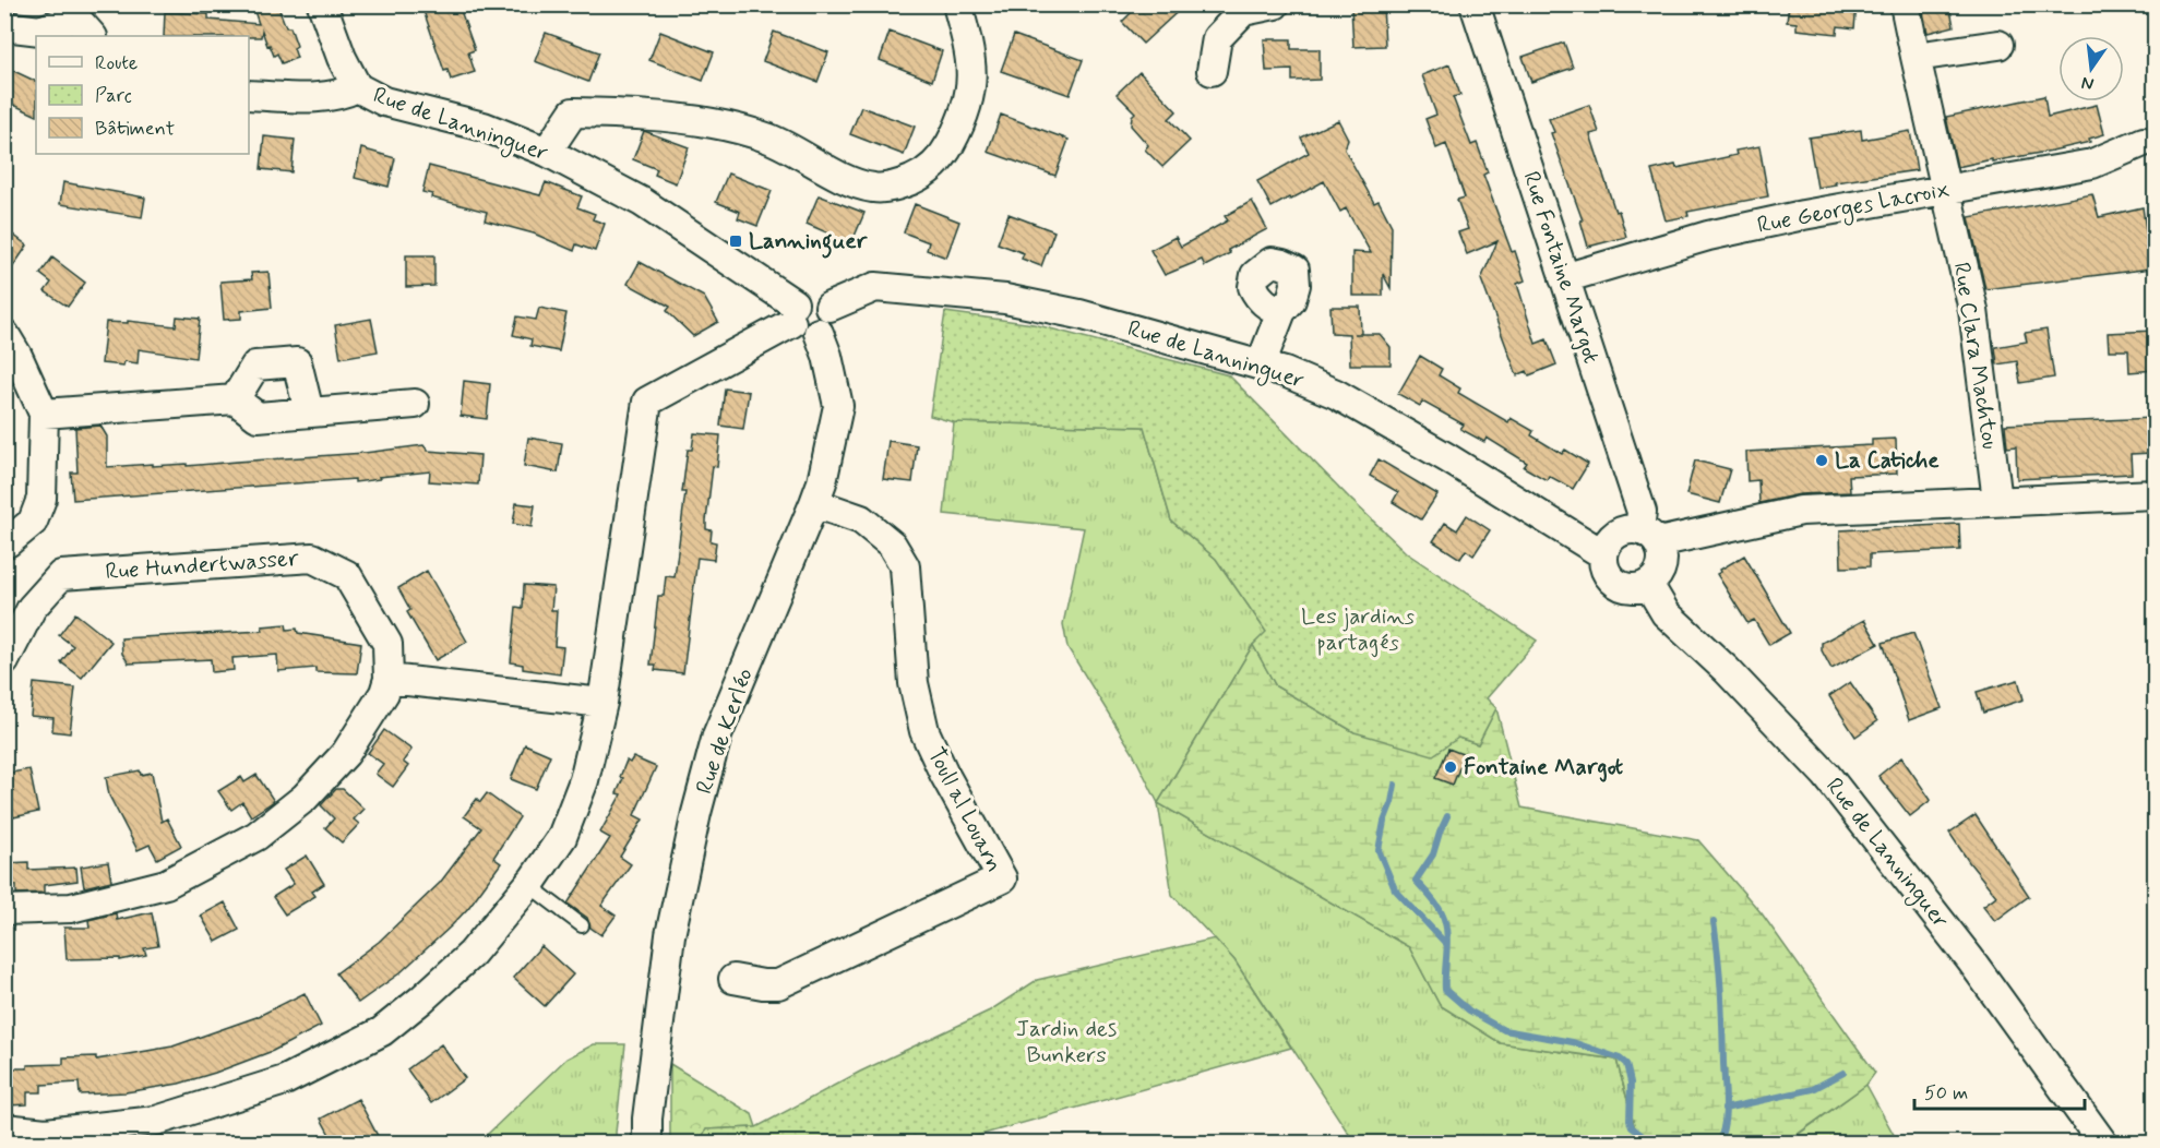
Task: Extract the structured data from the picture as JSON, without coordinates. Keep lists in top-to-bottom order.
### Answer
{
  "streets": {
    "street": [
      "Rue de Lanninguer",
      "Rue Georges Lacroix",
      "Rue Fontaine Margot",
      "Rue Clara Machtou",
      "Rue Hundertwasser",
      "Rue de Kerléo",
      "Toull al Louarn"
    ]
  },
  "crossings": [
    ["Rue de Lanninguer", "Rue Fontaine Margot"],
    ["Rue de Lanninguer", "Rue de Kerléo"],
    ["Rue Georges Lacroix", "Rue Fontaine Margot"],
    ["Rue Georges Lacroix", "Rue Clara Machtou"],
    ["Rue de Kerléo", "Toull al Louarn"]
  ],
  "parks": ["Les jardins partagés", "Jardin des Bunkers"],
  "places": {
    "transit": ["Lanninguer"],
    "other": ["La Catiche", "Fontaine Margot"]
  },
  "legend": ["Route", "Parc", "Bâtiment"],
  "scale_bar": "50 m",
  "north": "bottom"
}
